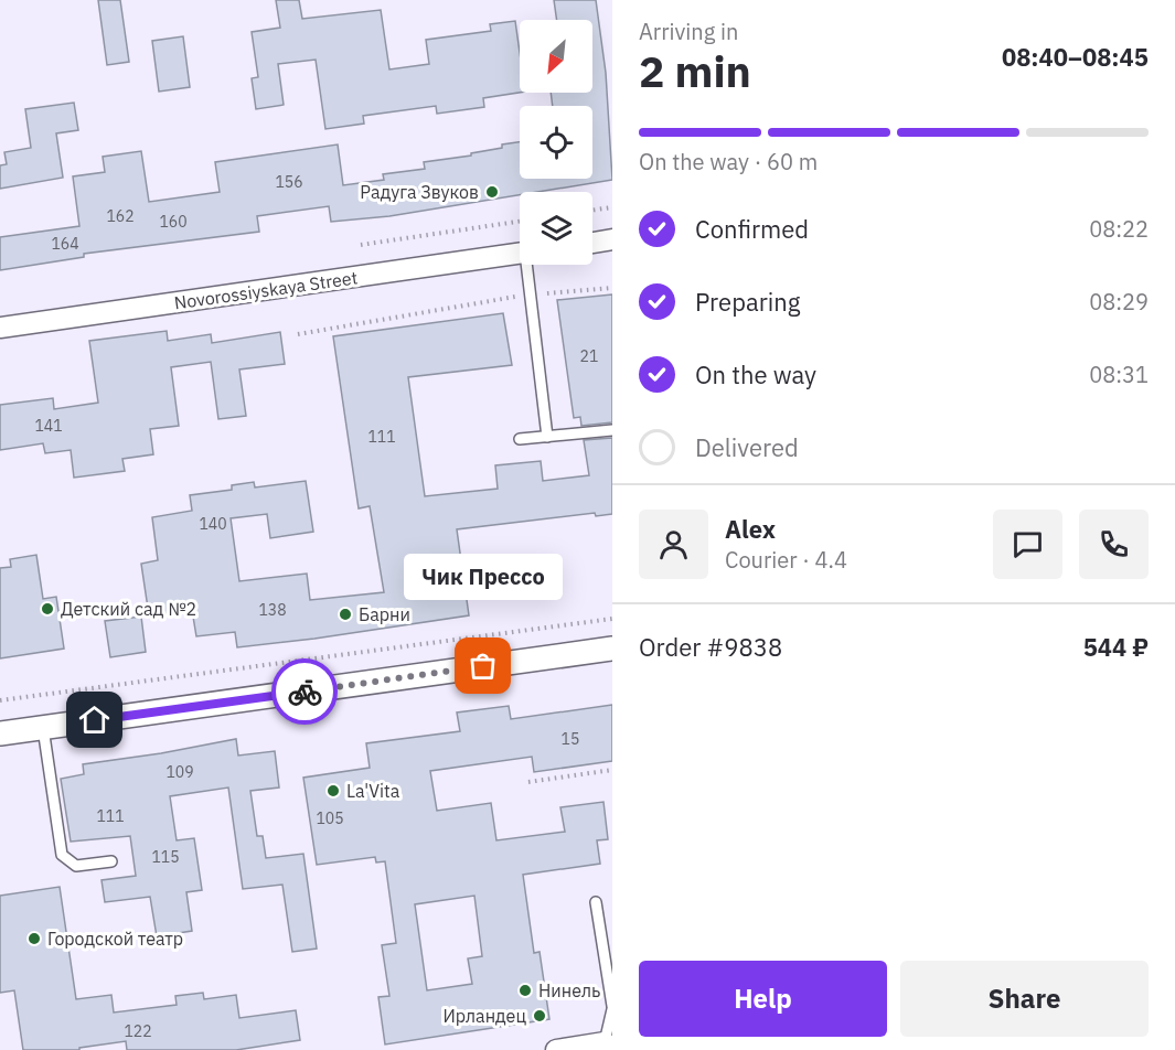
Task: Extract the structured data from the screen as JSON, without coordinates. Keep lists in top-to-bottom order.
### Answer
{
  "streets": {
    "street": ["Novorossiyskaya Street"]
  },
  "places": [
    "Радуга Звуков",
    "Детский сад №2",
    "Барни",
    "Чик Прессо",
    "La'Vita",
    "Городской театр",
    "Нинель",
    "Ирландец"
  ],
  "house_numbers": [
    "156",
    "162",
    "160",
    "164",
    "21",
    "141",
    "111",
    "140",
    "138",
    "15",
    "109",
    "111",
    "105",
    "115",
    "122"
  ],
  "north": "bottom left",
  "page": {
    "heading": ["2 min", "Arriving in", "08:40–08:45"],
    "panel": [
      "Alex",
      "Courier · 4.4",
      "Order #9838",
      "544 ₽"
    ],
    "bar": "On the way · 60 m",
    "list": [
      ["Confirmed", "08:22"],
      ["Preparing", "08:29"],
      ["On the way", "08:31"],
      "Delivered"
    ],
    "bubble": "Чик Прессо",
    "buttons": ["Help", "Share"]
  }
}
